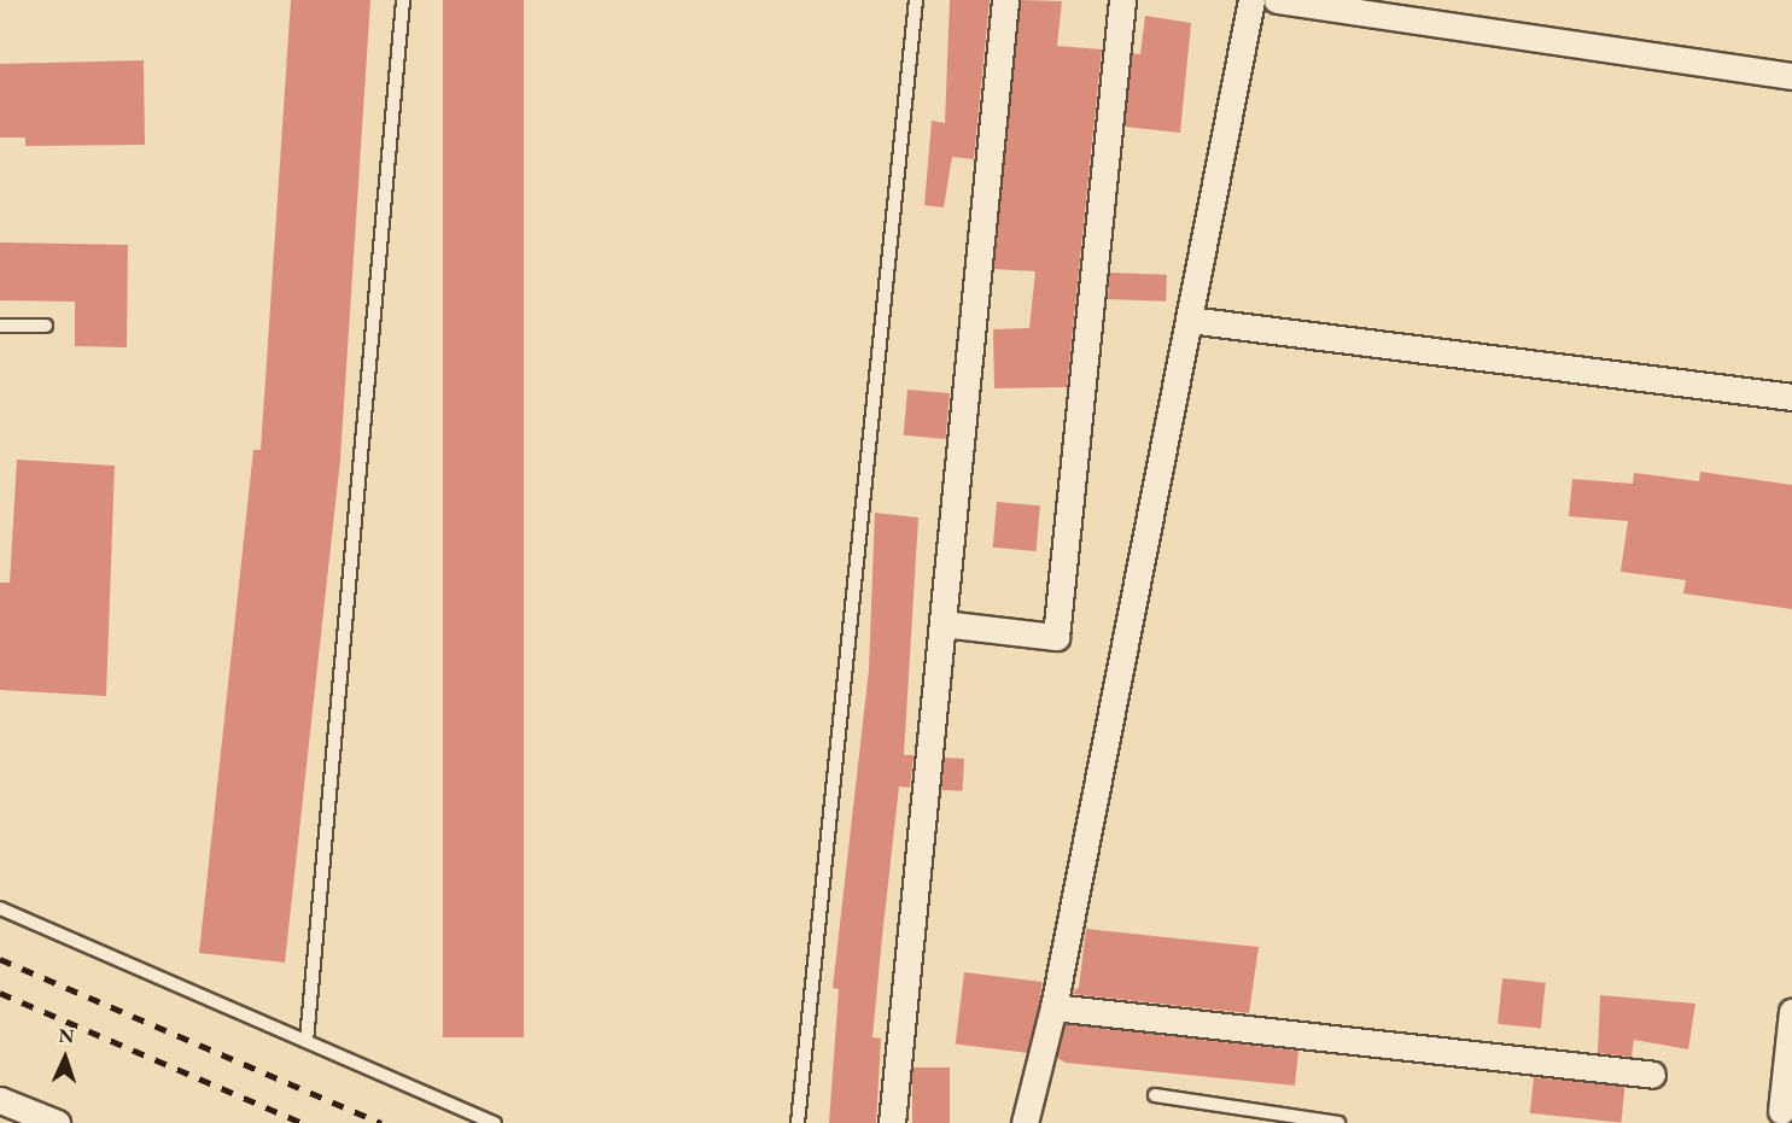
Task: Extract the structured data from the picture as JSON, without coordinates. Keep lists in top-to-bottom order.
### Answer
{
  "north": "top"
}
